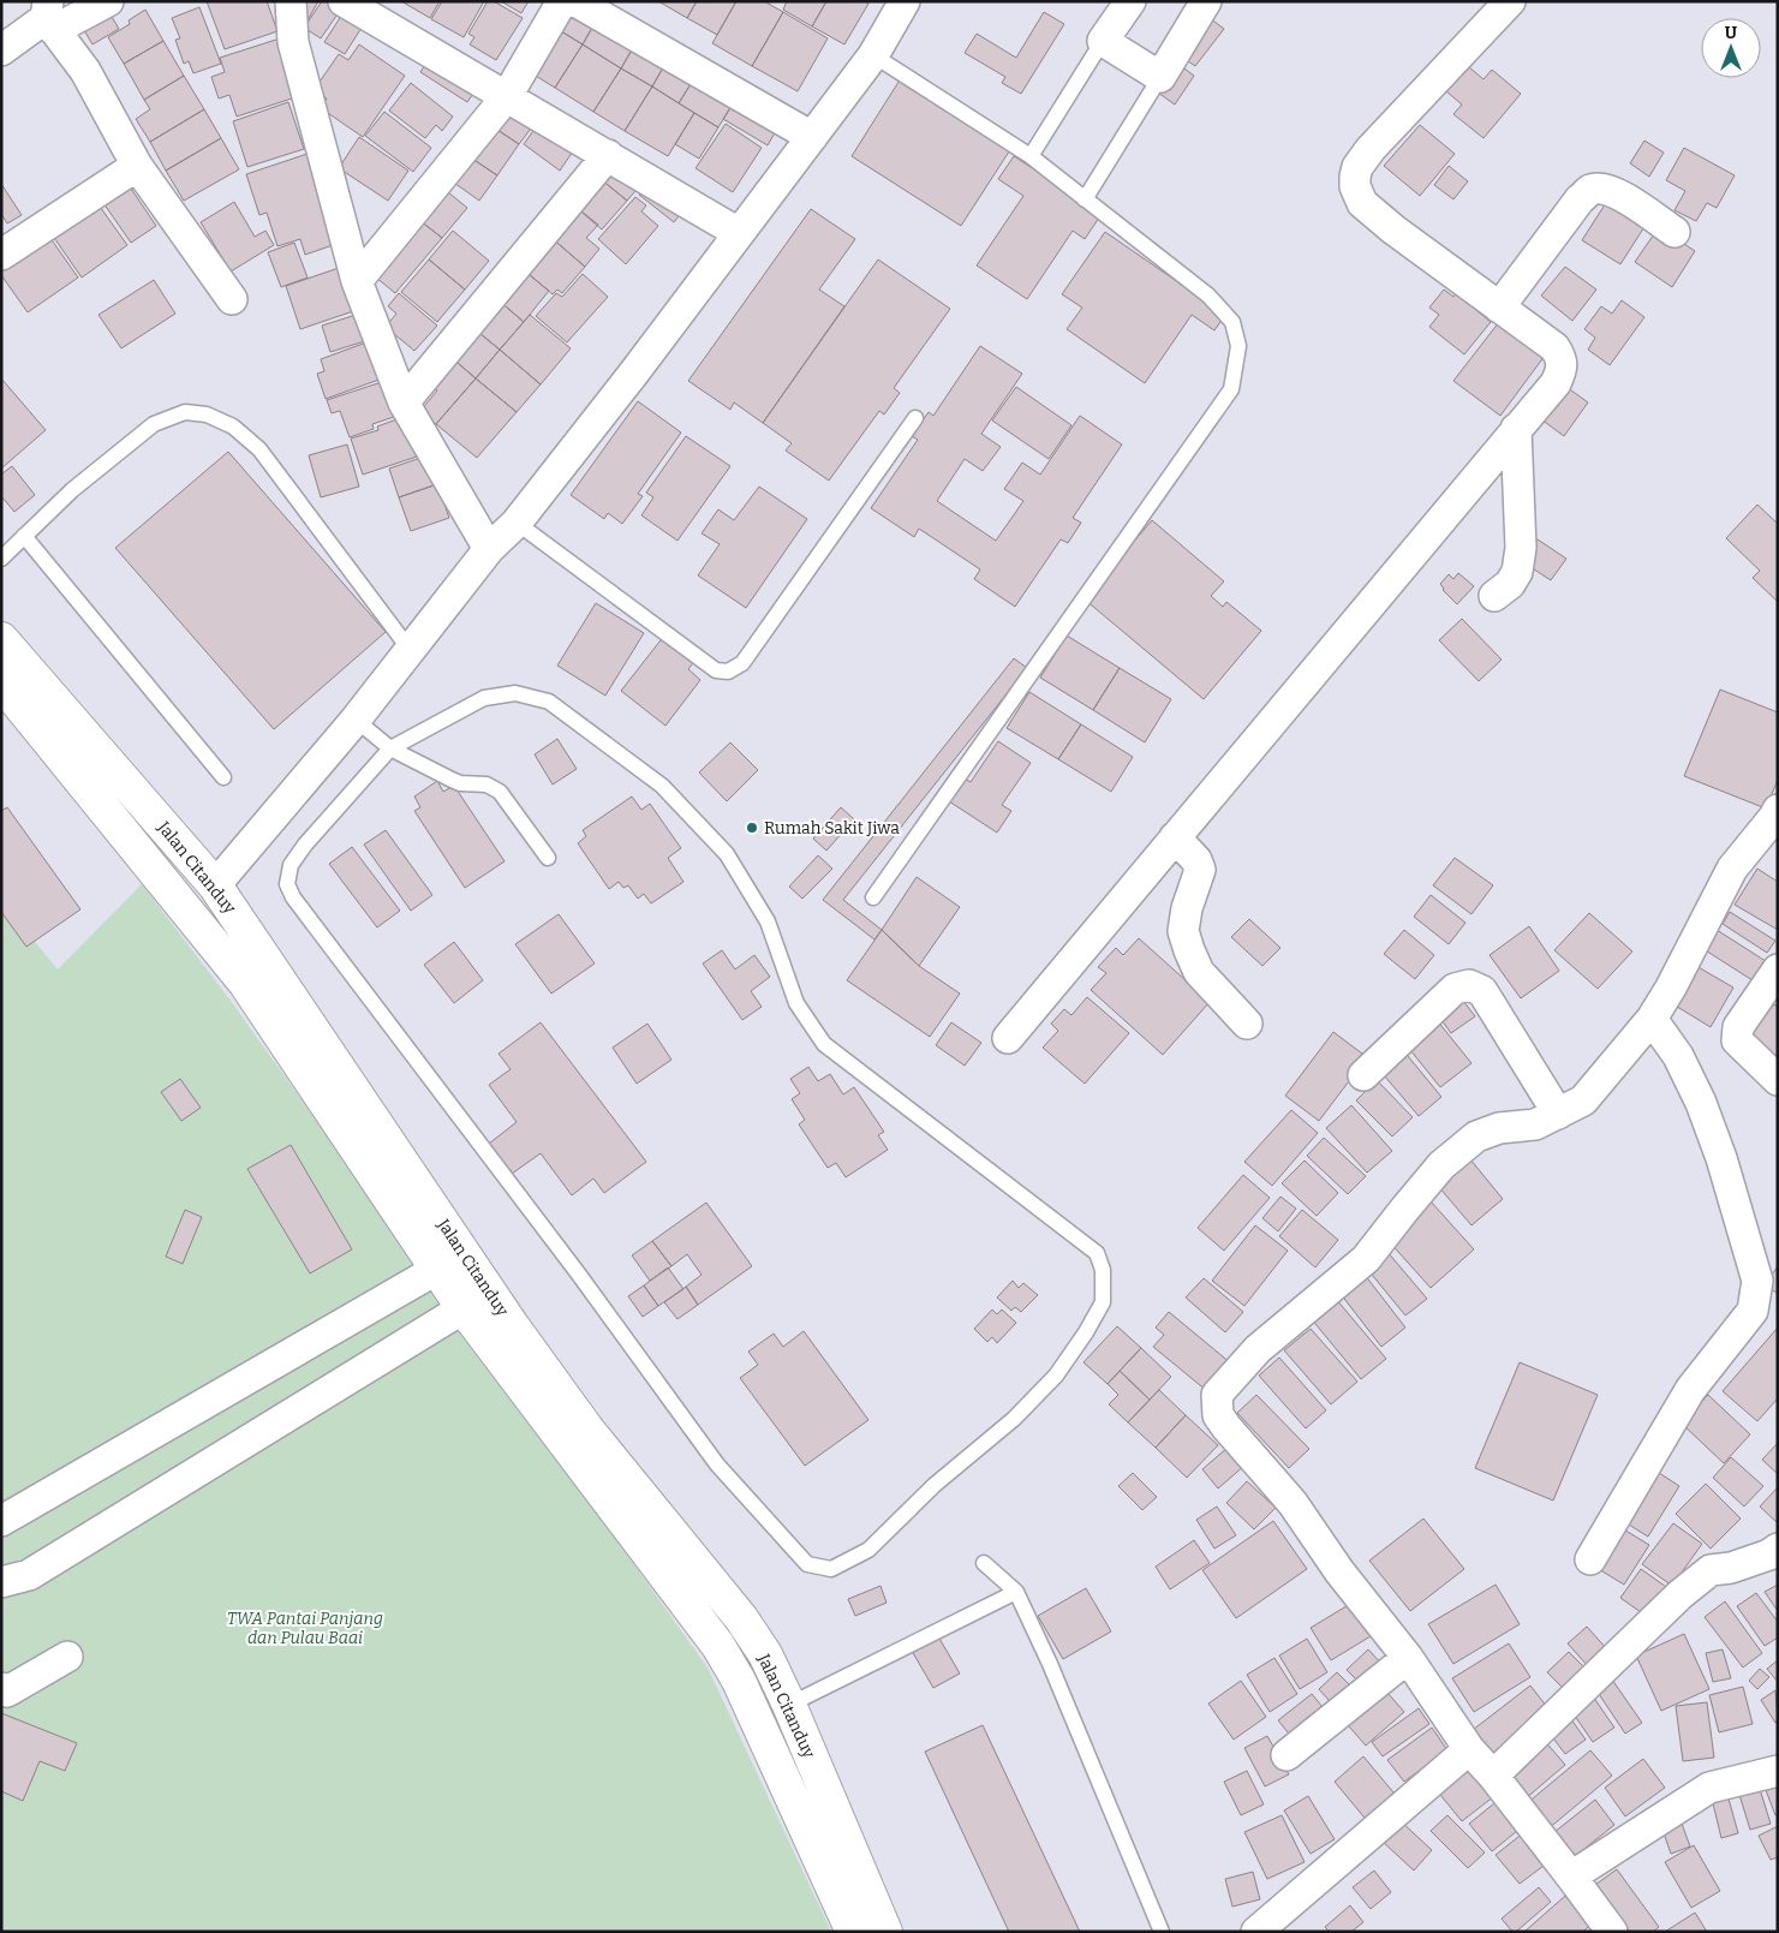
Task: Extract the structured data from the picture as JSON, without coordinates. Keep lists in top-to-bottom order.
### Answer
{
  "streets": {
    "main road": ["Jalan Citanduy"]
  },
  "parks": ["TWA Pantai Panjang dan Pulau Baai"],
  "places": ["Rumah Sakit Jiwa"],
  "north": "top"
}
